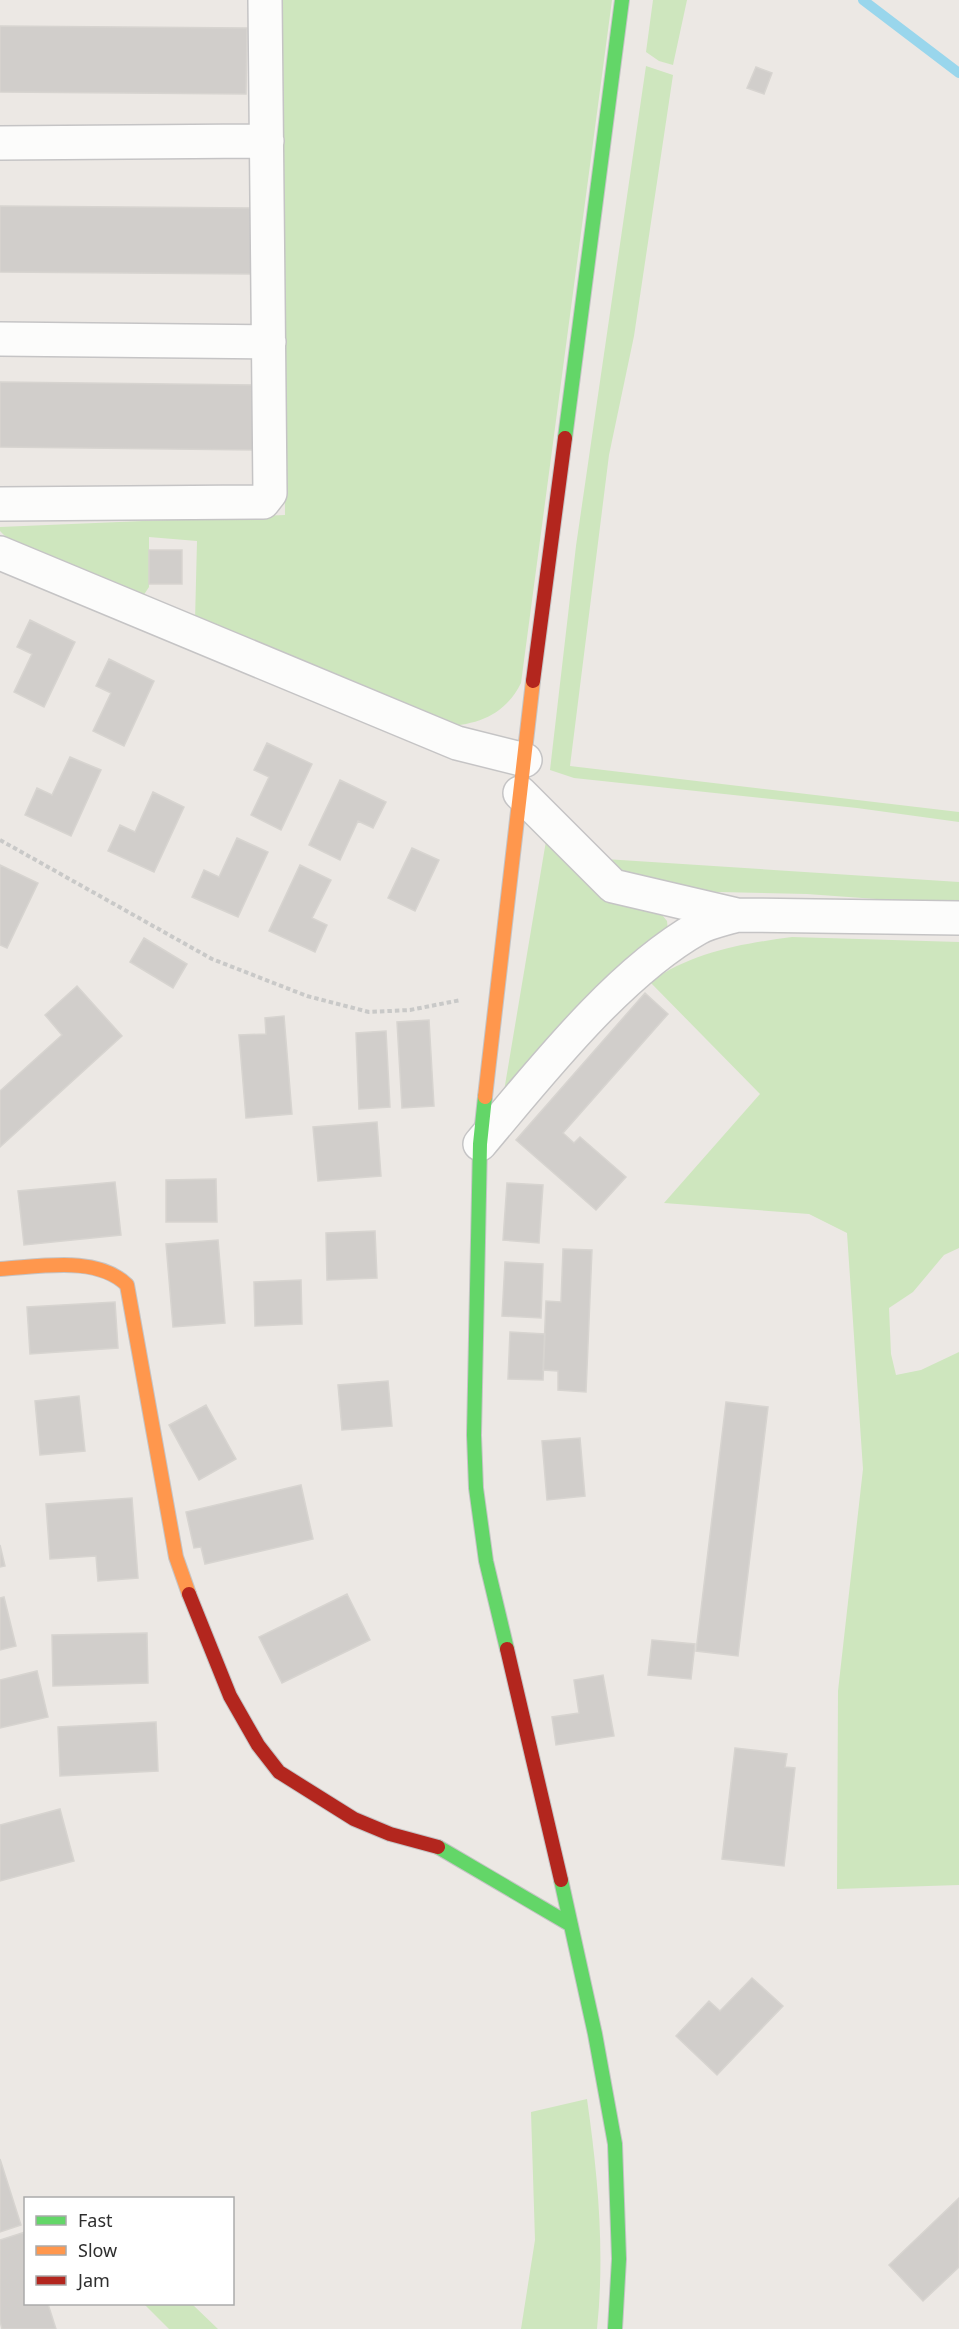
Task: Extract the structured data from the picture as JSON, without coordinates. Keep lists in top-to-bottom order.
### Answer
{
  "legend": ["Fast", "Slow", "Jam"]
}
